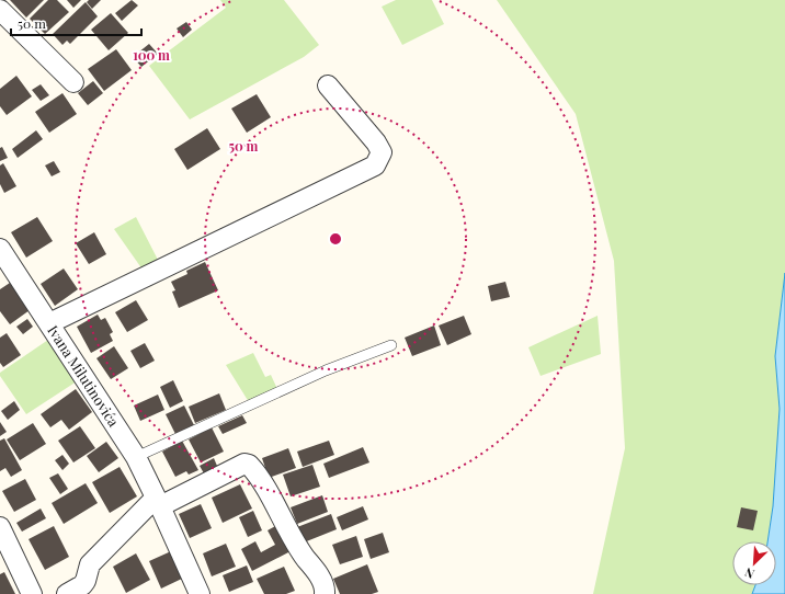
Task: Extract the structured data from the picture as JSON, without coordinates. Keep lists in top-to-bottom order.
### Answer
{
  "streets": {
    "street": ["Ivana Milutinovića"]
  },
  "scale_bar": "50 m",
  "north": "bottom left",
  "rings": ["100 m", "50 m"]
}
